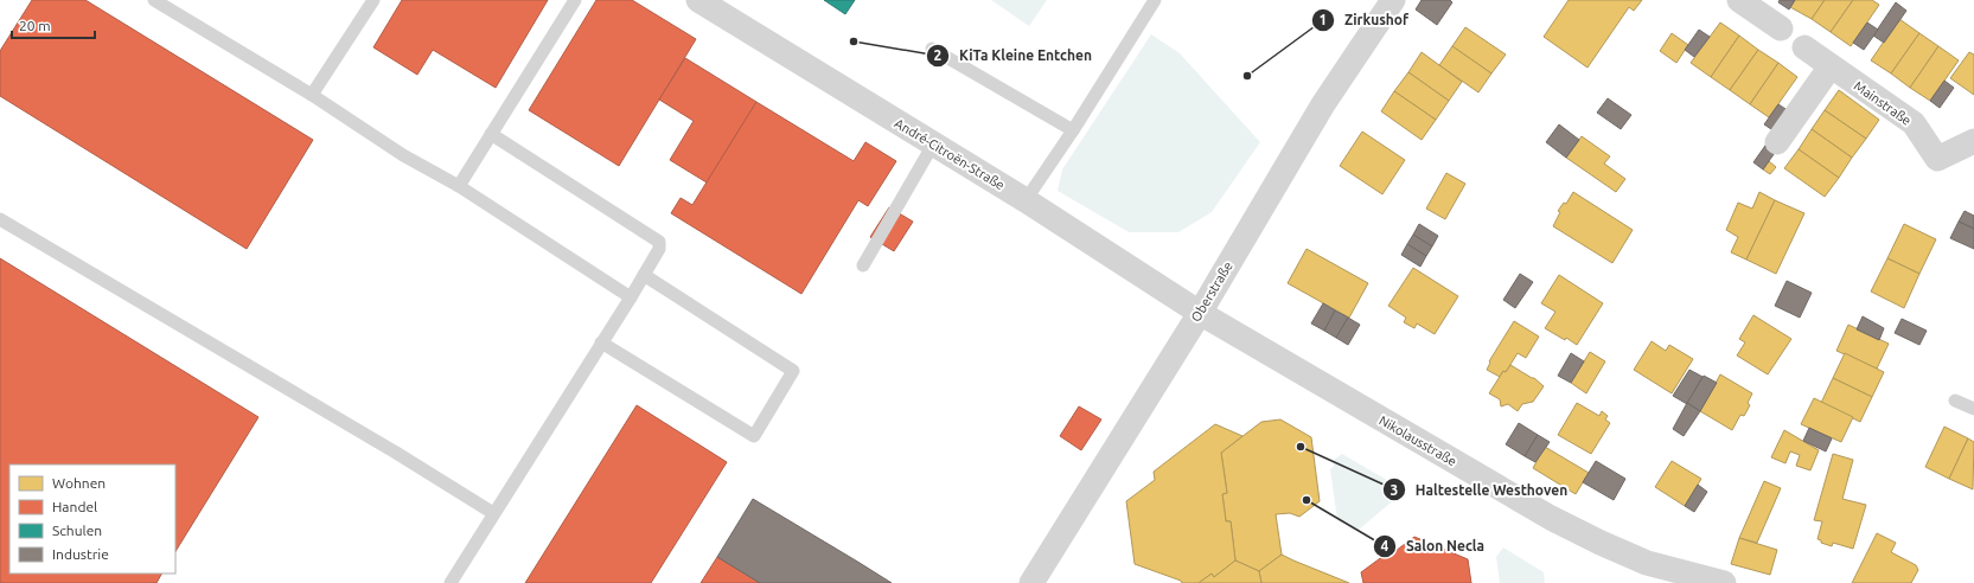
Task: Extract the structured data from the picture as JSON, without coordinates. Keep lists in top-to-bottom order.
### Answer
{
  "streets": {
    "street": [
      "Mainstraße",
      "André-Citroën-Straße",
      "Oberstraße",
      "Nikolausstraße"
    ]
  },
  "crossings": [
    ["André-Citroën-Straße", "Oberstraße"],
    ["André-Citroën-Straße", "Nikolausstraße"],
    ["Oberstraße", "Nikolausstraße"]
  ],
  "places": [
    "KiTa Kleine Entchen",
    "Zirkushof",
    "Haltestelle Westhoven",
    "Salon Necla"
  ],
  "legend": [
    "Wohnen",
    "Handel",
    "Schulen",
    "Industrie"
  ],
  "scale_bar": "20 m"
}
